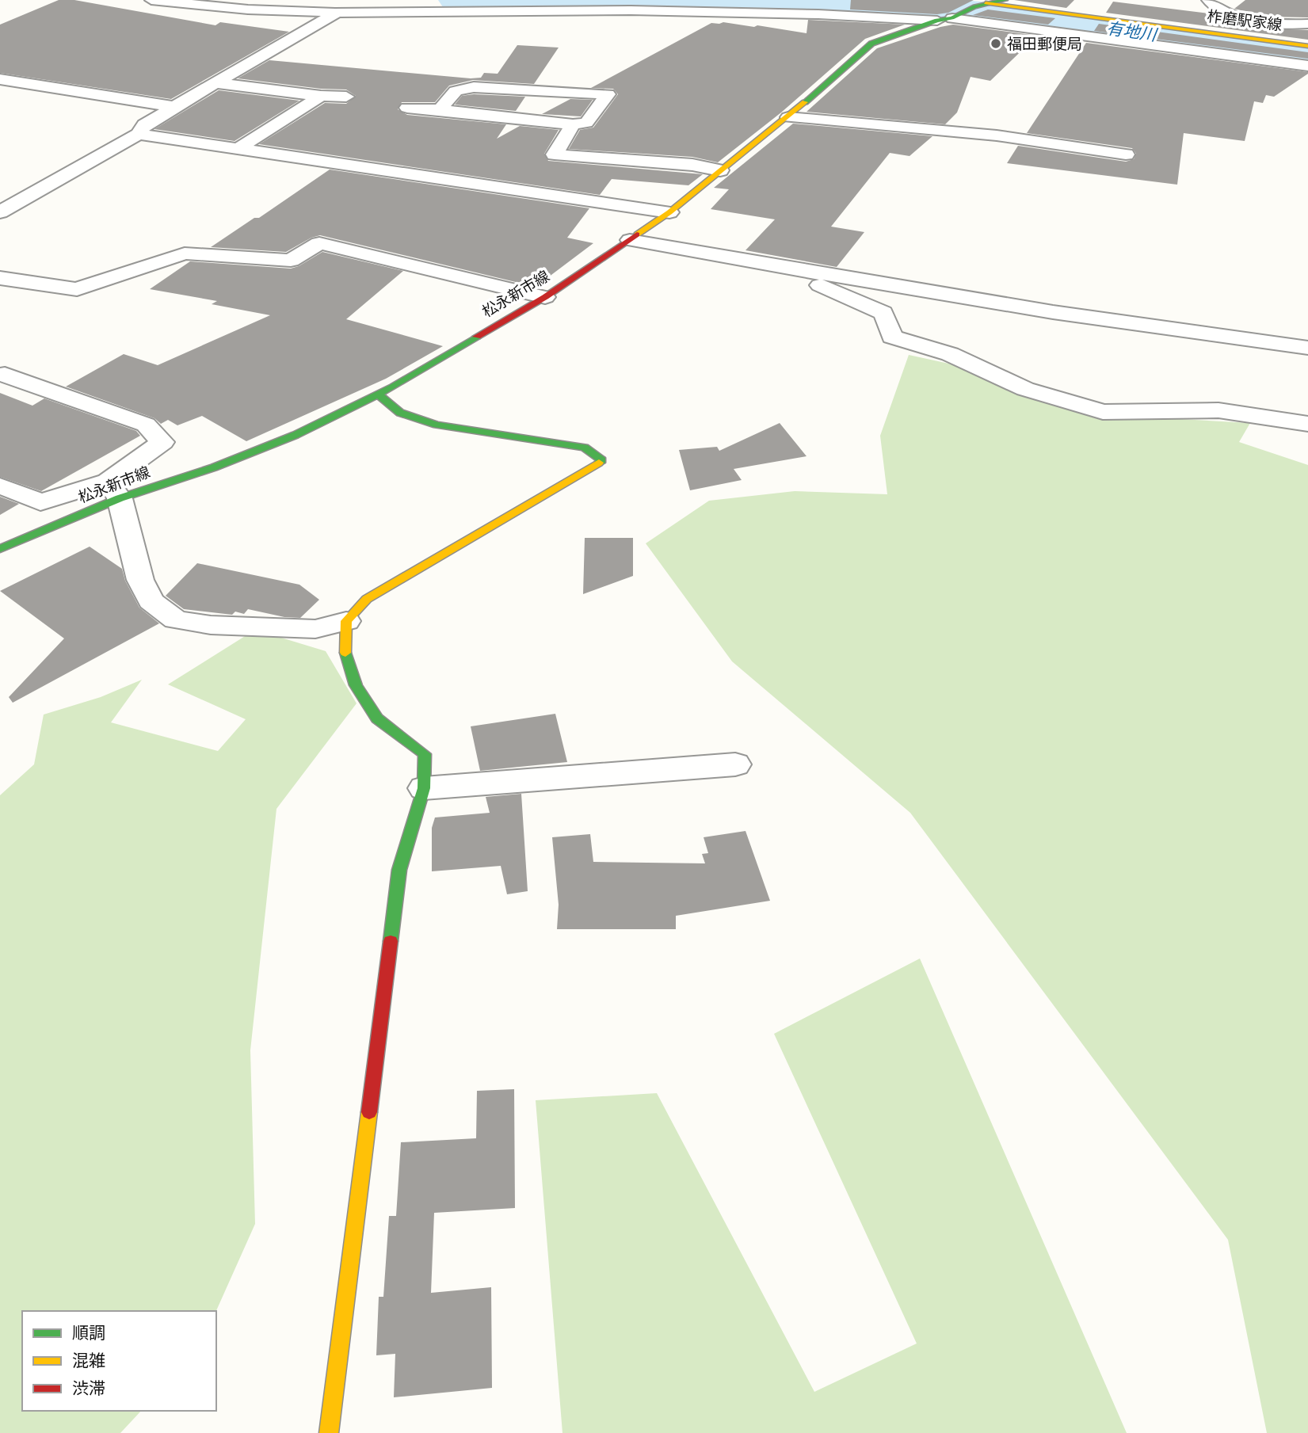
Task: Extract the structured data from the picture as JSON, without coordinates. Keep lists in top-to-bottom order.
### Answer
{
  "streets": {
    "main road": ["柞磨駅家線", "松永新市線"]
  },
  "crossings": [
    ["柞磨駅家線", "松永新市線"]
  ],
  "water": ["有地川"],
  "places": ["福田郵便局"],
  "legend": ["順調", "混雑", "渋滞"]
}
